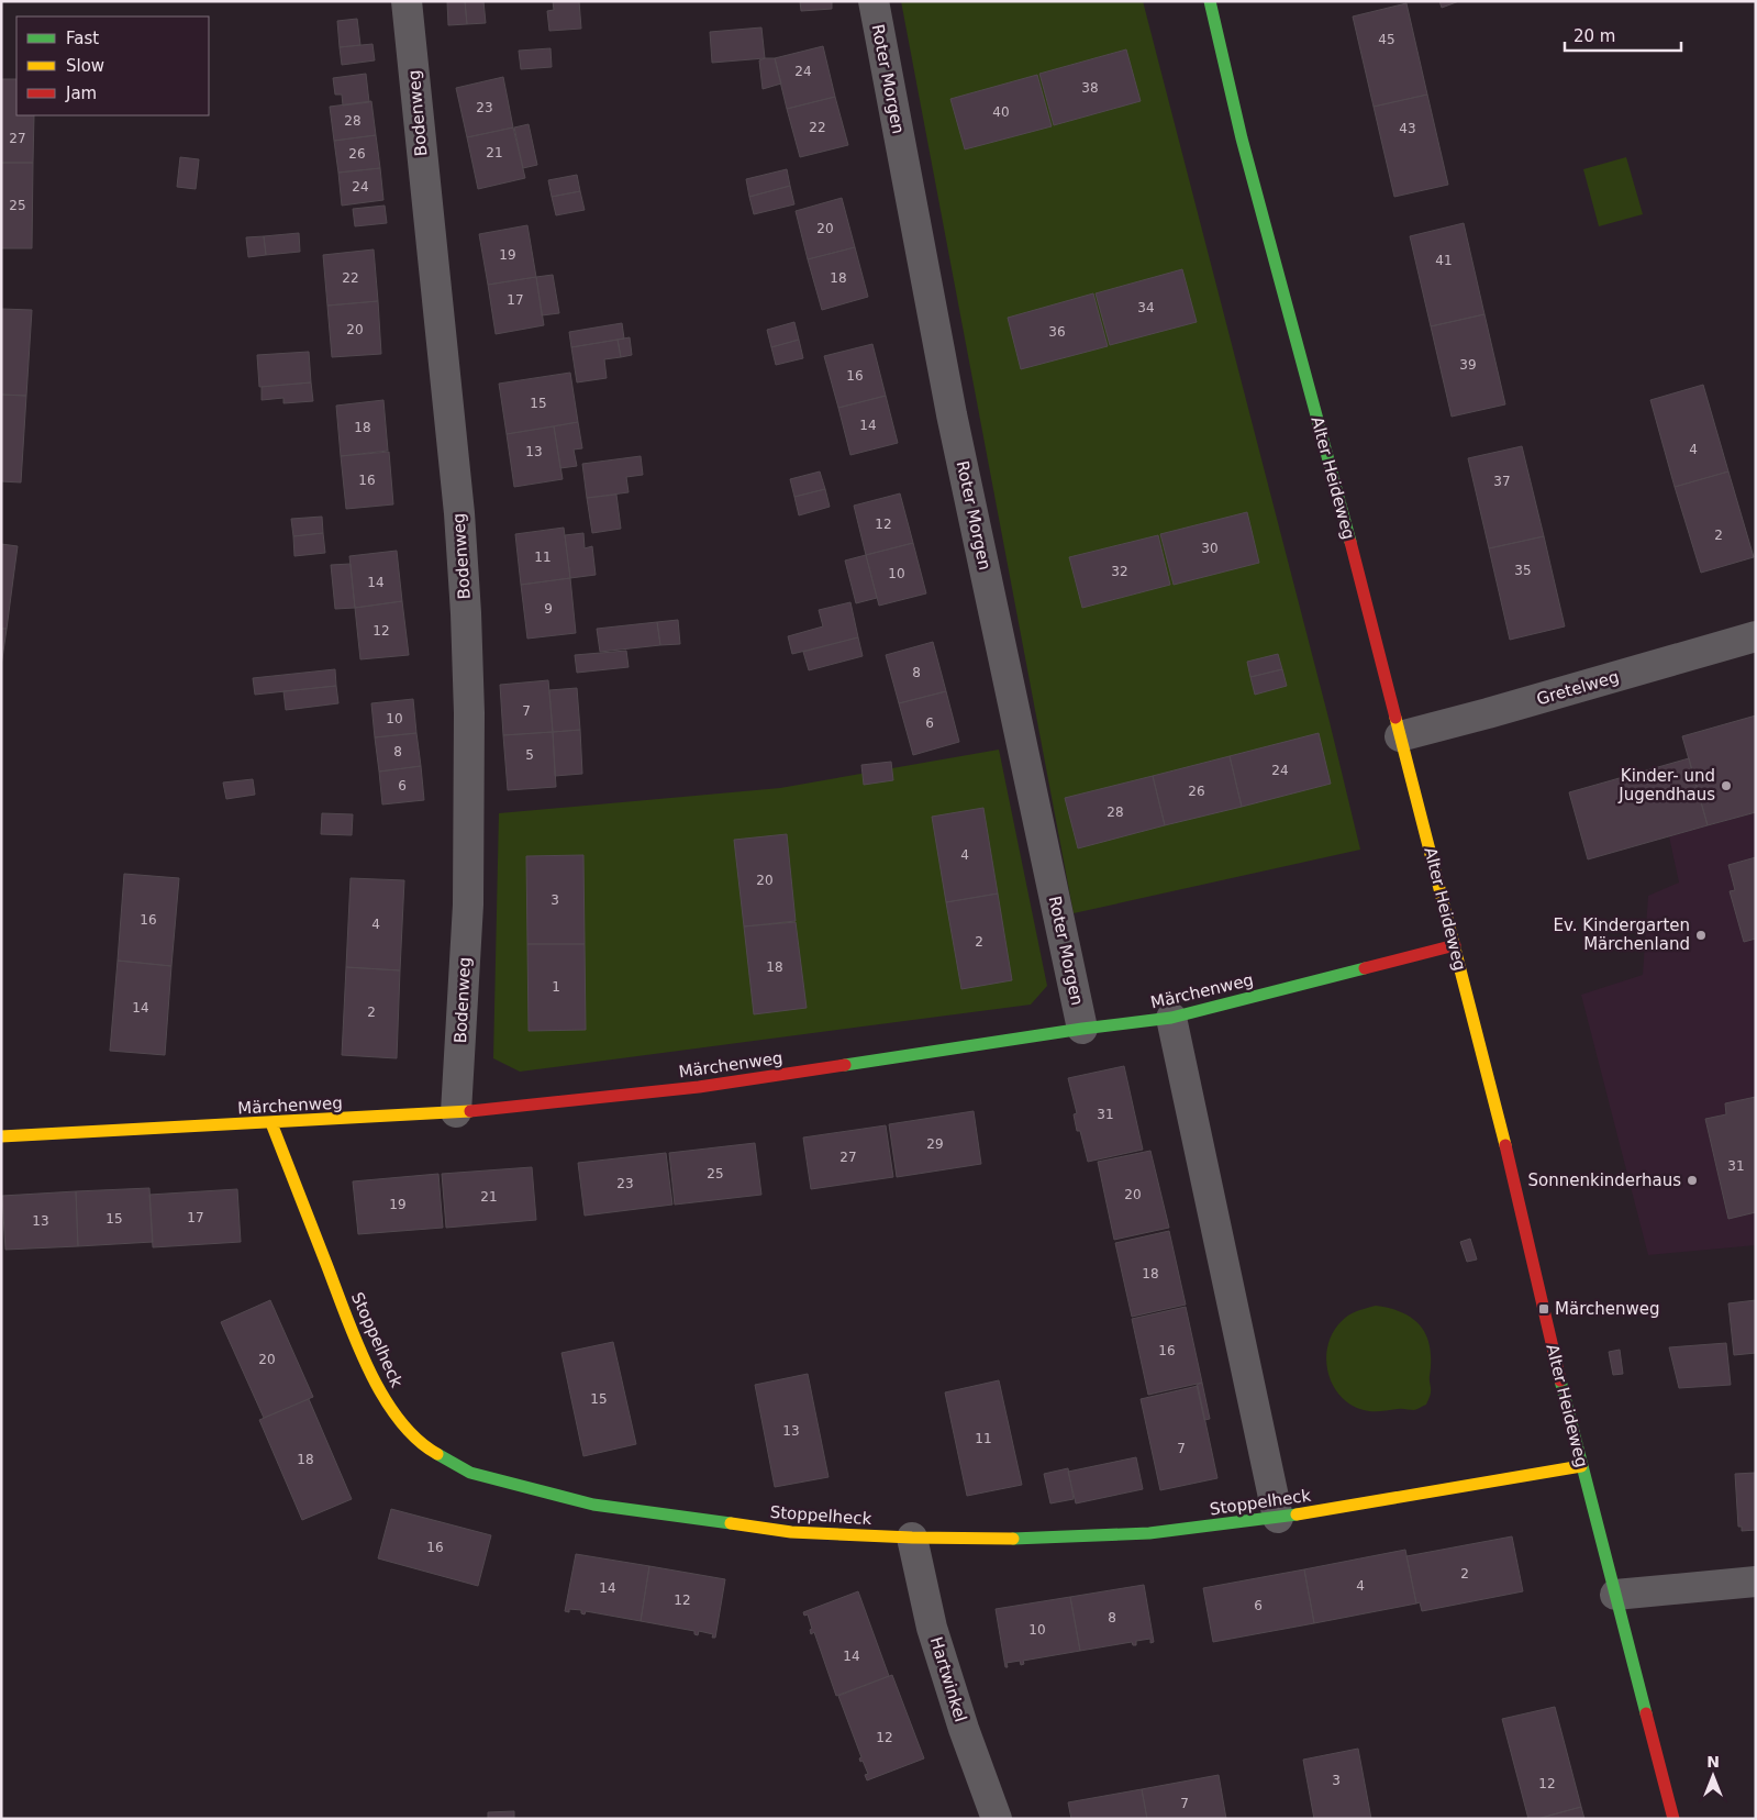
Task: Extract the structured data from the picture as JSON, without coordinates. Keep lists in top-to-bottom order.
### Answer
{
  "streets": {
    "street": [
      "Roter Morgen",
      "Bodenweg",
      "Alter Heideweg",
      "Gretelweg",
      "Märchenweg",
      "Stoppelheck",
      "Hartwinkel"
    ]
  },
  "crossings": [
    ["Roter Morgen", "Märchenweg"],
    ["Bodenweg", "Märchenweg"],
    ["Alter Heideweg", "Gretelweg"],
    ["Alter Heideweg", "Märchenweg"],
    ["Alter Heideweg", "Stoppelheck"],
    ["Märchenweg", "Stoppelheck"],
    ["Stoppelheck", "Hartwinkel"]
  ],
  "places": {
    "other": ["Kinder- und Jugendhaus", "Ev. Kindergarten Märchenland", "Sonnenkinderhaus"],
    "transit": ["Märchenweg"]
  },
  "house_numbers": [
    "45",
    "24",
    "38",
    "23",
    "40",
    "28",
    "22",
    "43",
    "27",
    "21",
    "26",
    "24",
    "25",
    "20",
    "19",
    "41",
    "22",
    "18",
    "17",
    "34",
    "20",
    "36",
    "39",
    "16",
    "15",
    "14",
    "18",
    "4",
    "13",
    "16",
    "37",
    "12",
    "2",
    "30",
    "11",
    "35",
    "32",
    "10",
    "14",
    "9",
    "12",
    "8",
    "7",
    "10",
    "6",
    "8",
    "5",
    "24",
    "6",
    "26",
    "28",
    "4",
    "20",
    "3",
    "16",
    "4",
    "2",
    "18",
    "1",
    "14",
    "2",
    "31",
    "29",
    "27",
    "31",
    "25",
    "23",
    "20",
    "21",
    "19",
    "17",
    "15",
    "13",
    "18",
    "16",
    "20",
    "15",
    "13",
    "11",
    "7",
    "18",
    "16",
    "2",
    "4",
    "14",
    "12",
    "6",
    "8",
    "10",
    "14",
    "12",
    "3",
    "12",
    "7"
  ],
  "legend": ["Fast", "Slow", "Jam"],
  "scale_bar": "20 m",
  "north": "top"
}
